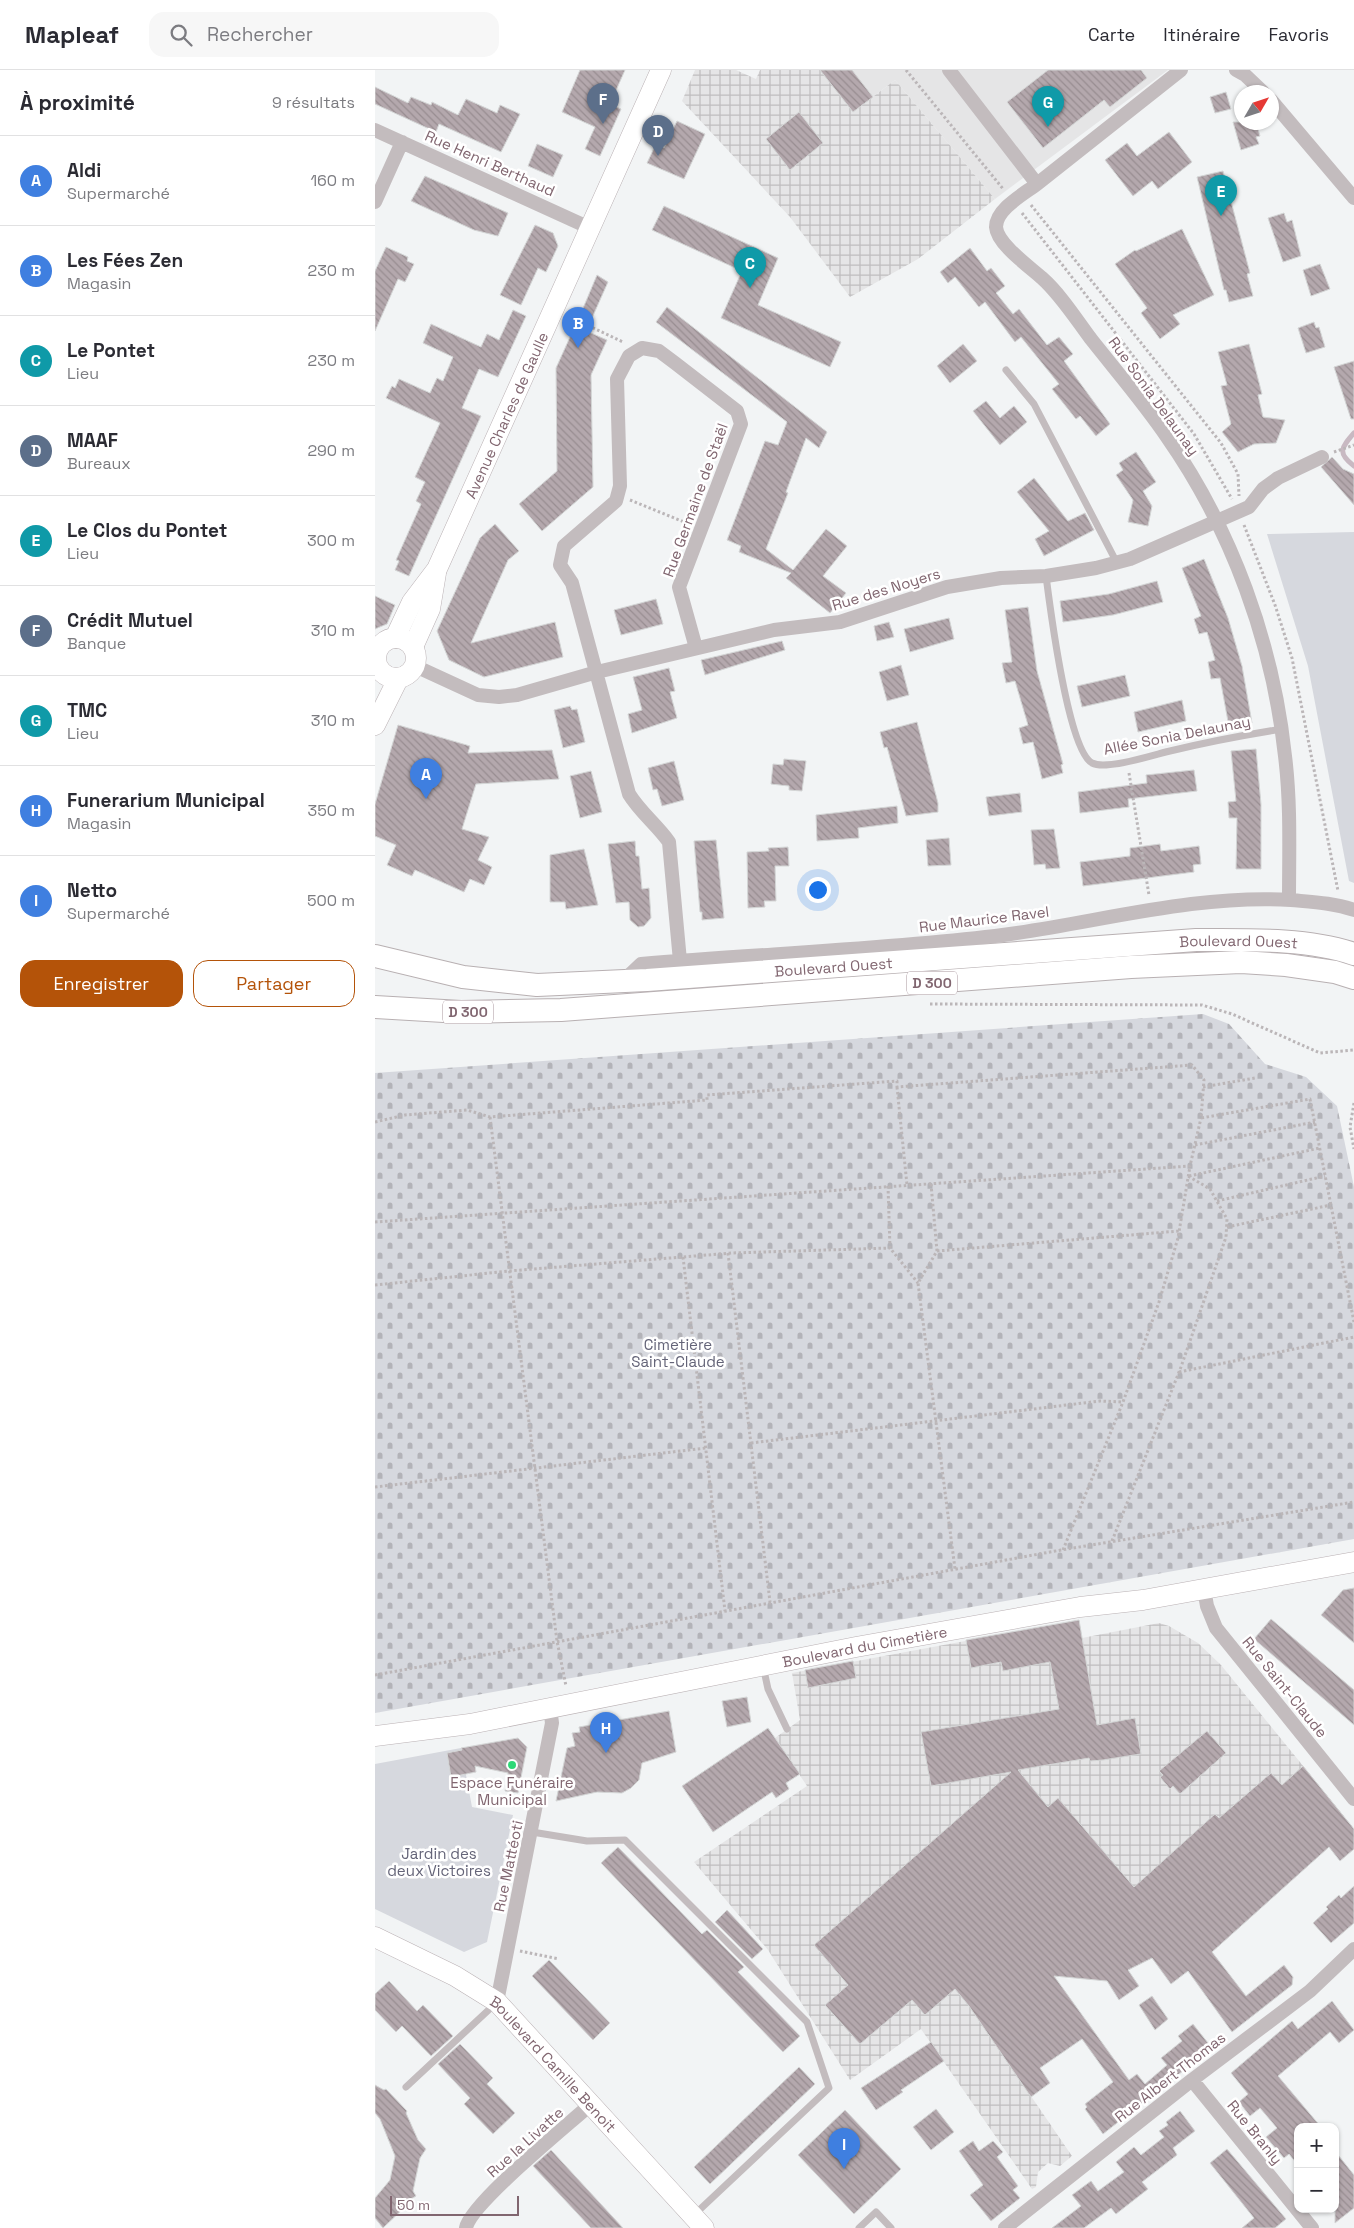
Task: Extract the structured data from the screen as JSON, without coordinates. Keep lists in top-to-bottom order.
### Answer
{
  "streets": {
    "main road": ["Boulevard Ouest", "D 300"],
    "street": [
      "Rue Henri Berthaud",
      "Rue Sonia Delaunay",
      "Avenue Charles de Gaulle",
      "Rue Germaine de Staël",
      "Rue des Noyers",
      "Rue Maurice Ravel",
      "Boulevard du Cimetière",
      "Rue Saint-Claude",
      "Rue Mattéoti",
      "Boulevard Camille Benoit",
      "Rue Albert Thomas",
      "Rue Branly",
      "Rue la Livatte"
    ],
    "lane": ["Allée Sonia Delaunay"]
  },
  "crossings": [
    ["Rue Henri Berthaud", "Avenue Charles de Gaulle"],
    ["Rue Sonia Delaunay", "Rue des Noyers"],
    ["Rue Sonia Delaunay", "Allée Sonia Delaunay"],
    ["Rue Sonia Delaunay", "Rue Maurice Ravel"],
    ["Avenue Charles de Gaulle", "Rue des Noyers"],
    ["Rue Germaine de Staël", "Rue des Noyers"],
    ["Rue des Noyers", "Allée Sonia Delaunay"],
    ["Rue Maurice Ravel", "Boulevard Ouest"],
    ["Boulevard du Cimetière", "Rue Saint-Claude"],
    ["Boulevard du Cimetière", "Rue Mattéoti"],
    ["Rue Mattéoti", "Boulevard Camille Benoit"],
    ["Boulevard Camille Benoit", "Rue la Livatte"],
    ["Rue Albert Thomas", "Rue Branly"]
  ],
  "parks": ["Cimetière Saint-Claude", "Jardin des deux Victoires"],
  "places": ["Espace Funéraire Municipal"],
  "scale_bar": "50 m",
  "north": "top right",
  "page": {
    "header": "Mapleaf",
    "search": "Rechercher",
    "nav": ["Carte", "Itinéraire", "Favoris"],
    "heading": ["À proximité", "9 résultats"],
    "pins": [
      "F",
      "G",
      "D",
      "E",
      "C",
      "B",
      "A",
      "H",
      "I"
    ],
    "list": [
      {
        "mark": "A",
        "name": "Aldi",
        "note": "Supermarché",
        "value": "160 m"
      },
      {
        "mark": "B",
        "name": "Les Fées Zen",
        "note": "Magasin",
        "value": "230 m"
      },
      {
        "mark": "C",
        "name": "Le Pontet",
        "note": "Lieu",
        "value": "230 m"
      },
      {
        "mark": "D",
        "name": "MAAF",
        "note": "Bureaux",
        "value": "290 m"
      },
      {
        "mark": "E",
        "name": "Le Clos du Pontet",
        "note": "Lieu",
        "value": "300 m"
      },
      {
        "mark": "F",
        "name": "Crédit Mutuel",
        "note": "Banque",
        "value": "310 m"
      },
      {
        "mark": "G",
        "name": "TMC",
        "note": "Lieu",
        "value": "310 m"
      },
      {
        "mark": "H",
        "name": "Funerarium Municipal",
        "note": "Magasin",
        "value": "350 m"
      },
      {
        "mark": "I",
        "name": "Netto",
        "note": "Supermarché",
        "value": "500 m"
      }
    ],
    "buttons": ["Enregistrer", "Partager"],
    "map_buttons": ["+", "−"],
    "scale": "50 m"
  }
}
